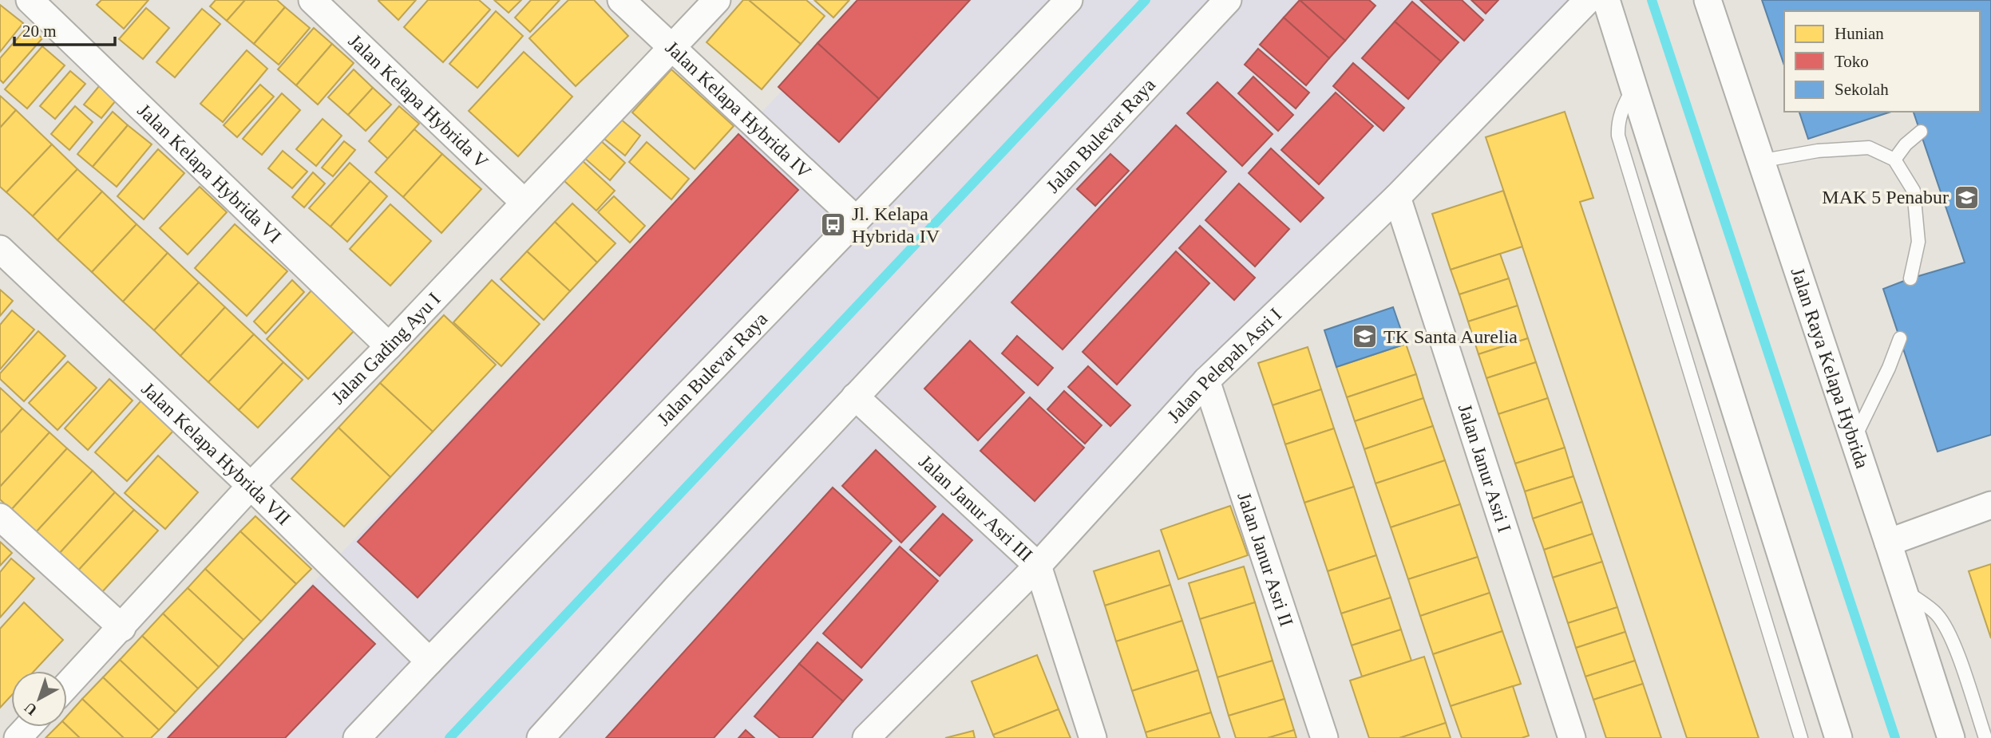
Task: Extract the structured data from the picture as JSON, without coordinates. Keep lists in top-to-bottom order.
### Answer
{
  "streets": {
    "street": [
      "Jalan Kelapa Hybrida V",
      "Jalan Kelapa Hybrida IV",
      "Jalan Bulevar Raya",
      "Jalan Kelapa Hybrida VI",
      "Jalan Gading Ayu I",
      "Jalan Pelepah Asri I",
      "Jalan Raya Kelapa Hybrida",
      "Jalan Kelapa Hybrida VII",
      "Jalan Janur Asri I",
      "Jalan Janur Asri III",
      "Jalan Janur Asri II"
    ]
  },
  "crossings": [
    ["Jalan Kelapa Hybrida V", "Jalan Gading Ayu I"],
    ["Jalan Kelapa Hybrida IV", "Jalan Bulevar Raya"],
    ["Jalan Kelapa Hybrida IV", "Jalan Gading Ayu I"],
    ["Jalan Bulevar Raya", "Jalan Kelapa Hybrida VII"],
    ["Jalan Bulevar Raya", "Jalan Janur Asri III"],
    ["Jalan Kelapa Hybrida VI", "Jalan Gading Ayu I"],
    ["Jalan Gading Ayu I", "Jalan Kelapa Hybrida VII"],
    ["Jalan Pelepah Asri I", "Jalan Janur Asri I"],
    ["Jalan Pelepah Asri I", "Jalan Janur Asri III"],
    ["Jalan Pelepah Asri I", "Jalan Janur Asri II"]
  ],
  "places": {
    "school or university": ["MAK 5 Penabur", "TK Santa Aurelia"],
    "bus stop": ["Jl. Kelapa Hybrida IV"]
  },
  "legend": ["Hunian", "Toko", "Sekolah"],
  "scale_bar": "20 m",
  "north": "bottom left"
}
